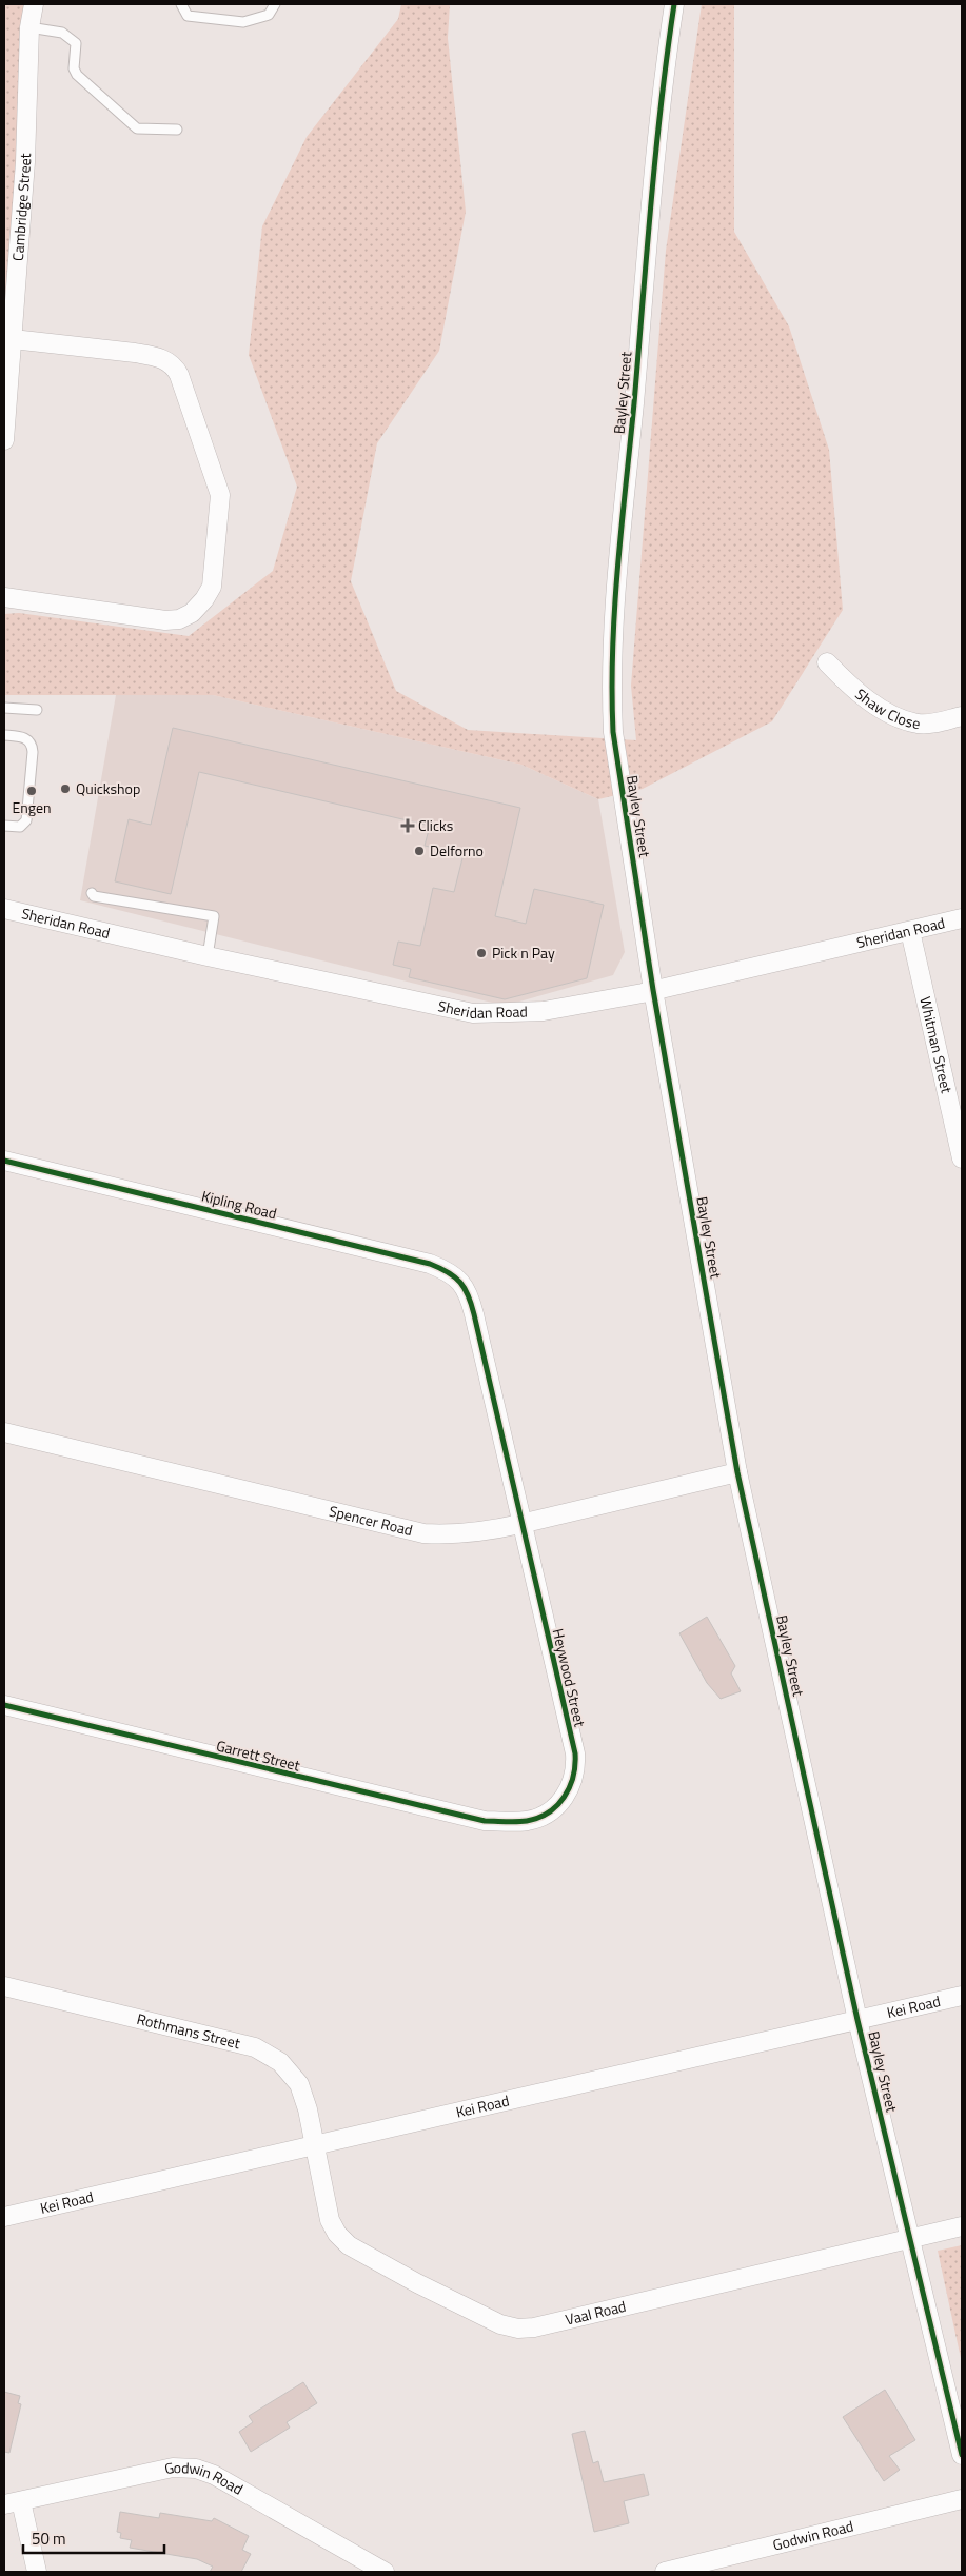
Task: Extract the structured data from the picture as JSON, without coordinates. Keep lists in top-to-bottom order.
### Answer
{
  "streets": {
    "street": [
      "Cambridge Street",
      "Bayley Street",
      "Shaw Close",
      "Sheridan Road",
      "Whitman Street",
      "Kipling Road",
      "Spencer Road",
      "Heywood Street",
      "Garrett Street",
      "Kei Road",
      "Rothmans Street",
      "Vaal Road",
      "Godwin Road"
    ]
  },
  "crossings": [
    ["Bayley Street", "Sheridan Road"],
    ["Bayley Street", "Spencer Road"],
    ["Bayley Street", "Kei Road"],
    ["Bayley Street", "Vaal Road"],
    ["Sheridan Road", "Whitman Street"],
    ["Kipling Road", "Heywood Street"],
    ["Spencer Road", "Heywood Street"],
    ["Heywood Street", "Garrett Street"],
    ["Kei Road", "Rothmans Street"],
    ["Kei Road", "Vaal Road"],
    ["Rothmans Street", "Vaal Road"]
  ],
  "places": {
    "other": [
      "Quickshop",
      "Engen",
      "Delforno",
      "Pick n Pay"
    ],
    "health": ["Clicks"]
  },
  "scale_bar": "50 m"
}
